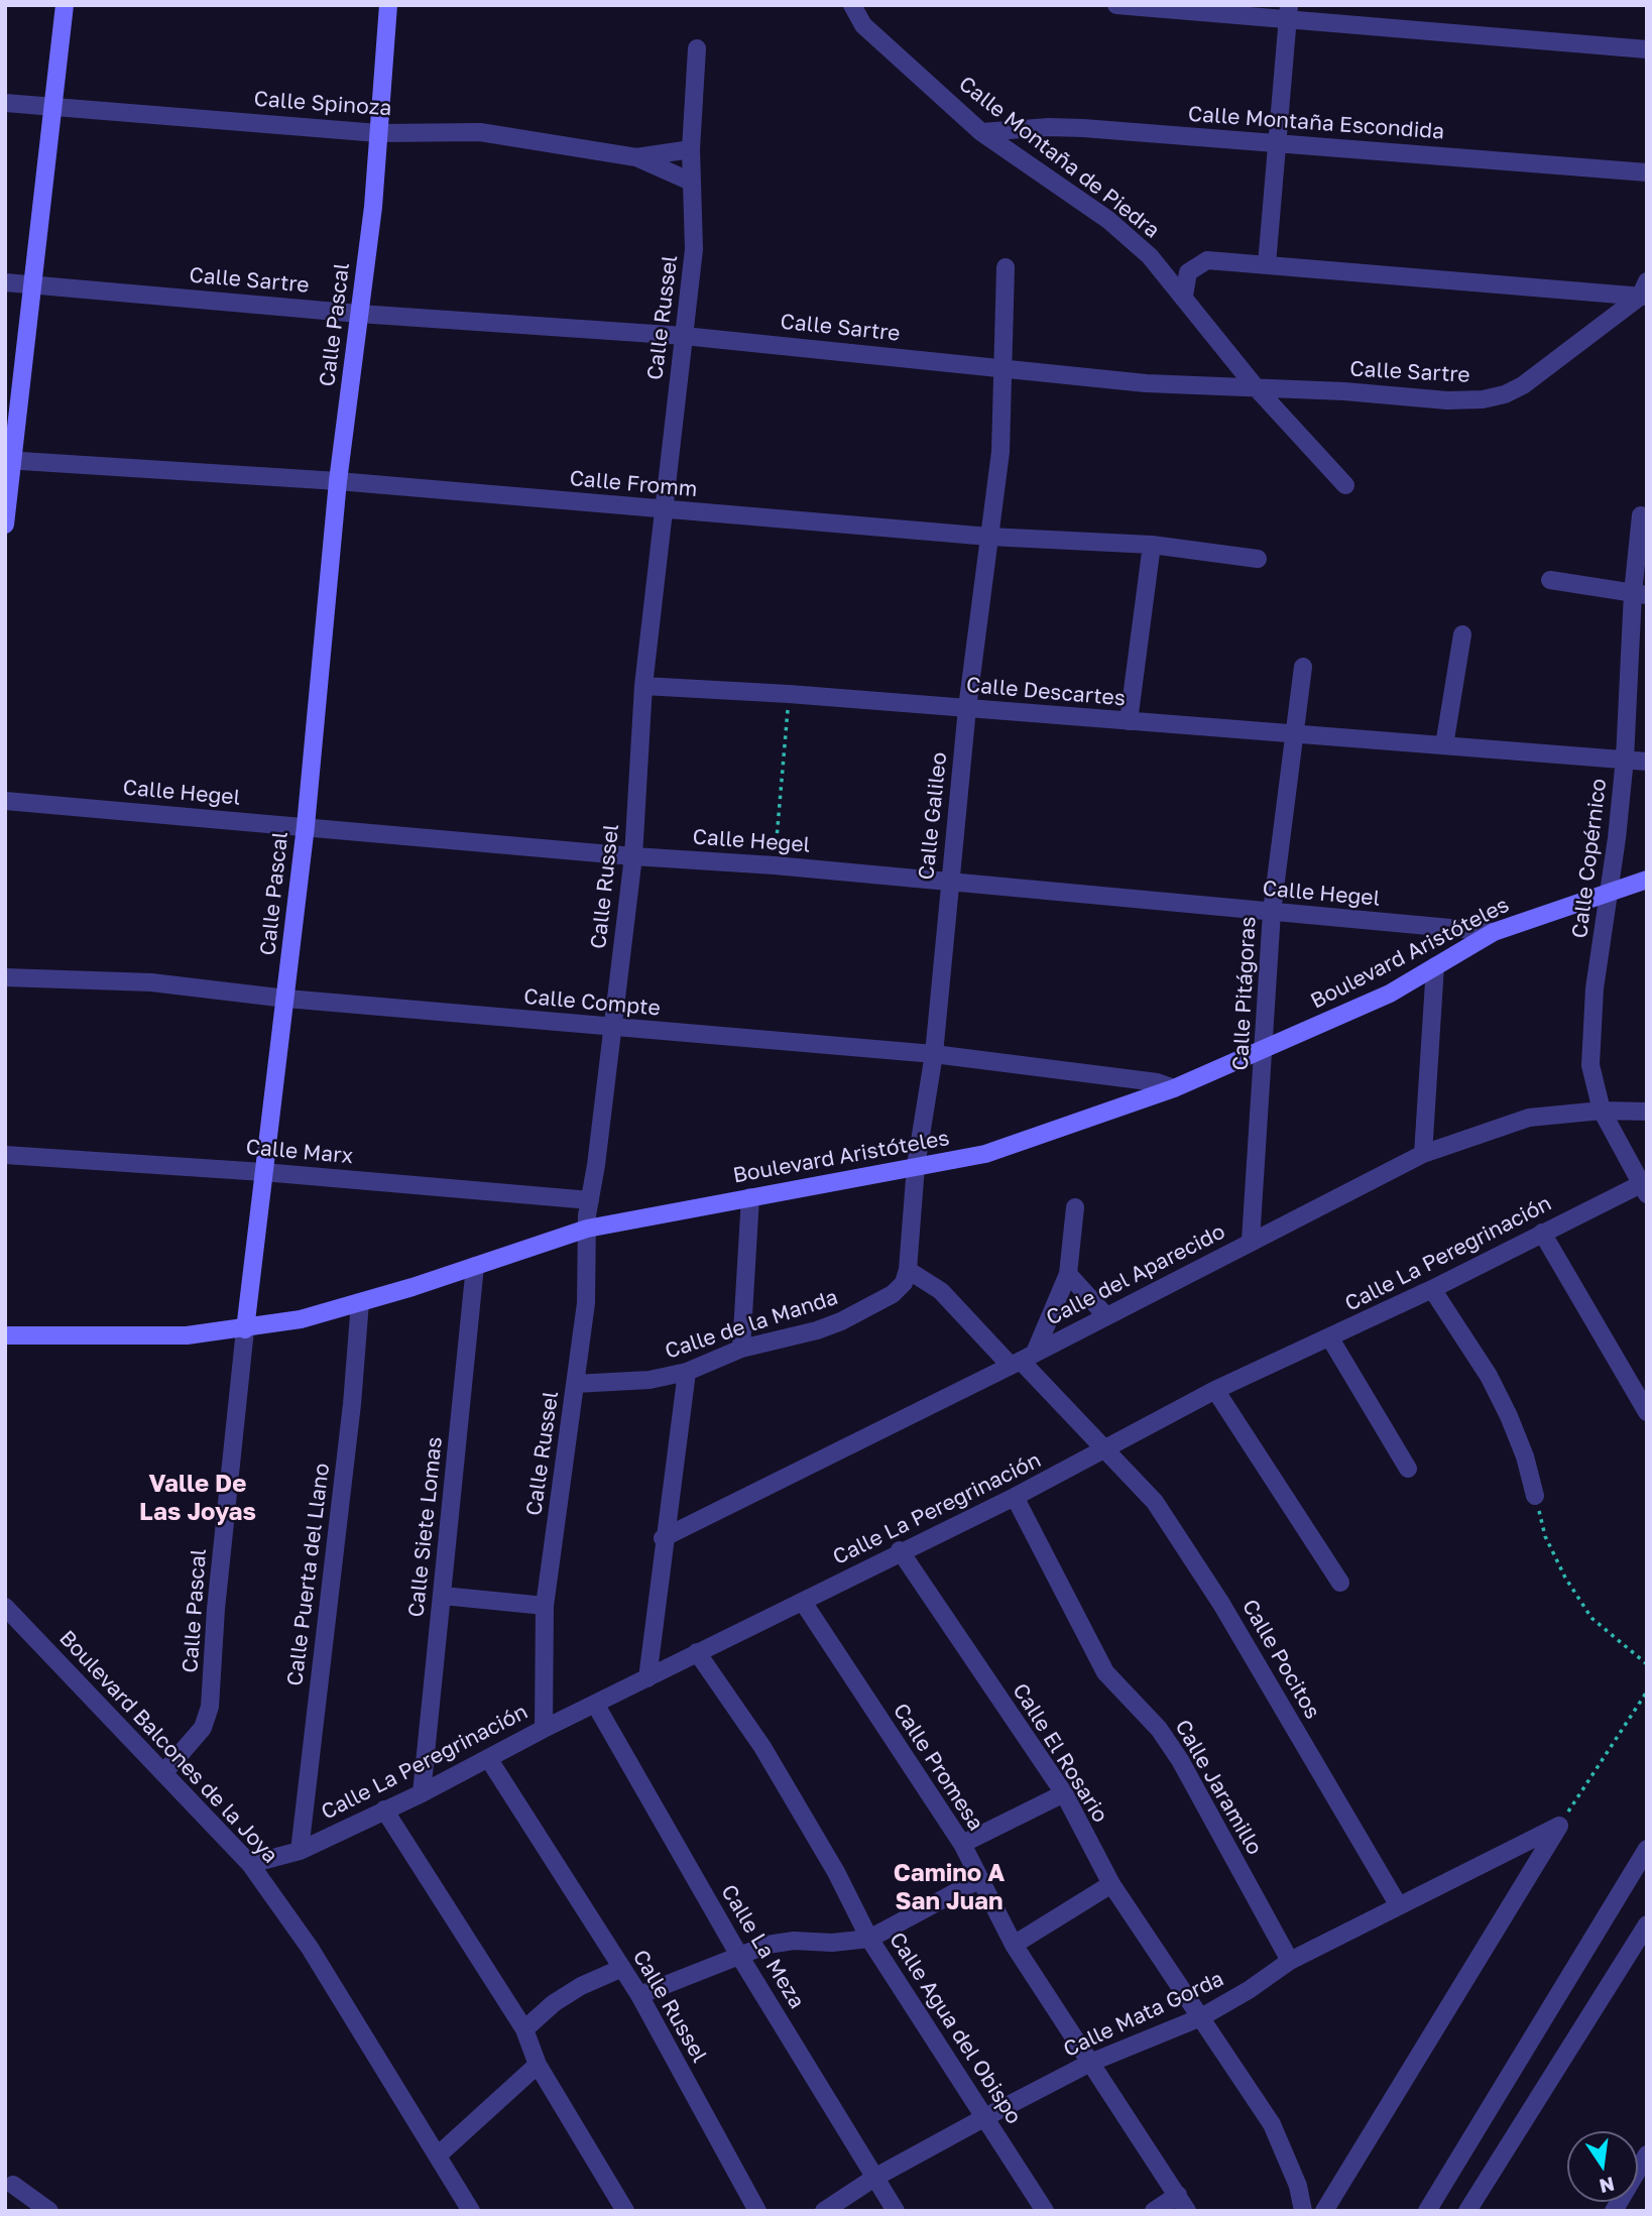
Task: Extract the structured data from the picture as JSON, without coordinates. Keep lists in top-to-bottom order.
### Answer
{
  "streets": {
    "street": [
      "Calle Spinoza",
      "Calle Montaña Escondida",
      "Calle Montaña de Piedra",
      "Calle Sartre",
      "Calle Russel",
      "Calle Pascal",
      "Calle Fromm",
      "Calle Descartes",
      "Calle Hegel",
      "Calle Galileo",
      "Calle Copérnico",
      "Boulevard Aristóteles",
      "Calle Pitágoras",
      "Calle Compte",
      "Calle Marx",
      "Calle La Peregrinación",
      "Calle del Aparecido",
      "Calle de la Manda",
      "Calle Siete Lomas",
      "Calle Puerta del Llano",
      "Calle Pocitos",
      "Boulevard Balcones de la Joya",
      "Calle El Rosario",
      "Calle Promesa",
      "Calle Jaramillo",
      "Calle La Meza",
      "Calle Mata Gorda",
      "Calle Agua del Obispo"
    ]
  },
  "crossings": [
    ["Calle Spinoza", "Calle Russel"],
    ["Calle Spinoza", "Calle Pascal"],
    ["Calle Montaña Escondida", "Calle Montaña de Piedra"],
    ["Calle Montaña de Piedra", "Calle Sartre"],
    ["Calle Sartre", "Calle Russel"],
    ["Calle Sartre", "Calle Pascal"],
    ["Calle Sartre", "Calle Galileo"],
    ["Calle Russel", "Calle Fromm"],
    ["Calle Russel", "Calle Descartes"],
    ["Calle Russel", "Calle Hegel"],
    ["Calle Russel", "Boulevard Aristóteles"],
    ["Calle Russel", "Calle Compte"],
    ["Calle Russel", "Calle Marx"],
    ["Calle Russel", "Calle La Peregrinación"],
    ["Calle Russel", "Calle de la Manda"],
    ["Calle Pascal", "Calle Fromm"],
    ["Calle Pascal", "Calle Hegel"],
    ["Calle Pascal", "Boulevard Aristóteles"],
    ["Calle Pascal", "Calle Compte"],
    ["Calle Pascal", "Calle Marx"],
    ["Calle Pascal", "Boulevard Balcones de la Joya"],
    ["Calle Fromm", "Calle Galileo"],
    ["Calle Descartes", "Calle Galileo"],
    ["Calle Descartes", "Calle Copérnico"],
    ["Calle Descartes", "Calle Pitágoras"],
    ["Calle Hegel", "Calle Galileo"],
    ["Calle Hegel", "Boulevard Aristóteles"],
    ["Calle Hegel", "Calle Pitágoras"],
    ["Calle Galileo", "Boulevard Aristóteles"],
    ["Calle Galileo", "Calle Compte"],
    ["Calle Galileo", "Calle de la Manda"],
    ["Calle Copérnico", "Boulevard Aristóteles"],
    ["Calle Copérnico", "Calle La Peregrinación"],
    ["Calle Copérnico", "Calle del Aparecido"],
    ["Boulevard Aristóteles", "Calle Pitágoras"],
    ["Boulevard Aristóteles", "Calle Compte"],
    ["Boulevard Aristóteles", "Calle Siete Lomas"],
    ["Boulevard Aristóteles", "Calle Puerta del Llano"],
    ["Calle Pitágoras", "Calle del Aparecido"],
    ["Calle La Peregrinación", "Calle Siete Lomas"],
    ["Calle La Peregrinación", "Calle Puerta del Llano"],
    ["Calle La Peregrinación", "Calle Pocitos"],
    ["Calle La Peregrinación", "Boulevard Balcones de la Joya"],
    ["Calle La Peregrinación", "Calle El Rosario"],
    ["Calle La Peregrinación", "Calle Promesa"],
    ["Calle La Peregrinación", "Calle Jaramillo"],
    ["Calle La Peregrinación", "Calle La Meza"],
    ["Calle La Peregrinación", "Calle Agua del Obispo"],
    ["Calle Pocitos", "Calle Mata Gorda"],
    ["Calle El Rosario", "Calle Mata Gorda"],
    ["Calle Promesa", "Calle Mata Gorda"],
    ["Calle Jaramillo", "Calle Mata Gorda"],
    ["Calle La Meza", "Calle Mata Gorda"],
    ["Calle Mata Gorda", "Calle Agua del Obispo"]
  ],
  "districts": ["Valle De Las Joyas", "Camino A San Juan"],
  "north": "bottom"
}
